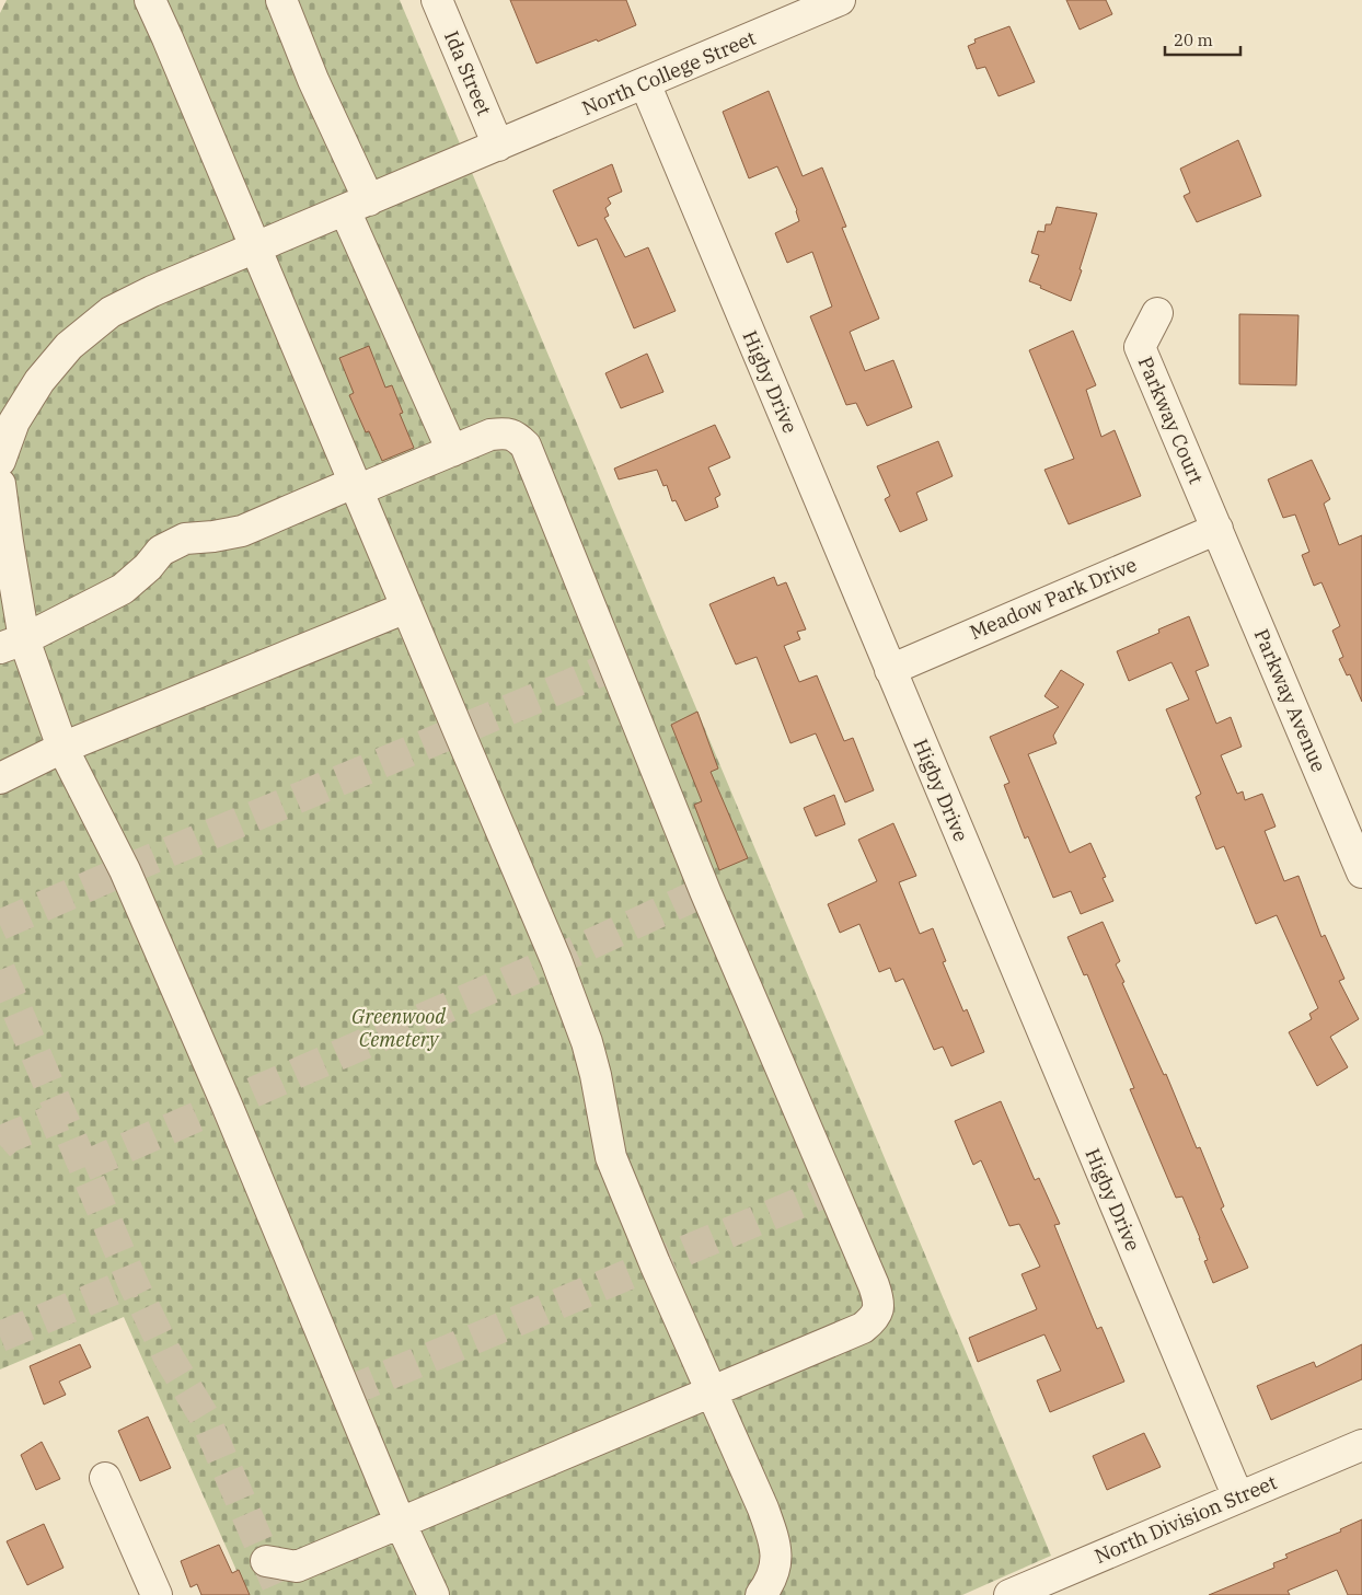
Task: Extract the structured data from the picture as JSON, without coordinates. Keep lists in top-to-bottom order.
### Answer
{
  "streets": {
    "street": [
      "Ida Street",
      "North College Street",
      "Higby Drive",
      "Parkway Court",
      "Meadow Park Drive",
      "Parkway Avenue",
      "North Division Street"
    ]
  },
  "crossings": [
    ["Ida Street", "North College Street"],
    ["North College Street", "Higby Drive"],
    ["Higby Drive", "Meadow Park Drive"],
    ["Higby Drive", "North Division Street"],
    ["Parkway Court", "Meadow Park Drive"],
    ["Parkway Court", "Parkway Avenue"],
    ["Meadow Park Drive", "Parkway Avenue"]
  ],
  "parks": ["Greenwood Cemetery"],
  "scale_bar": "20 m"
}
